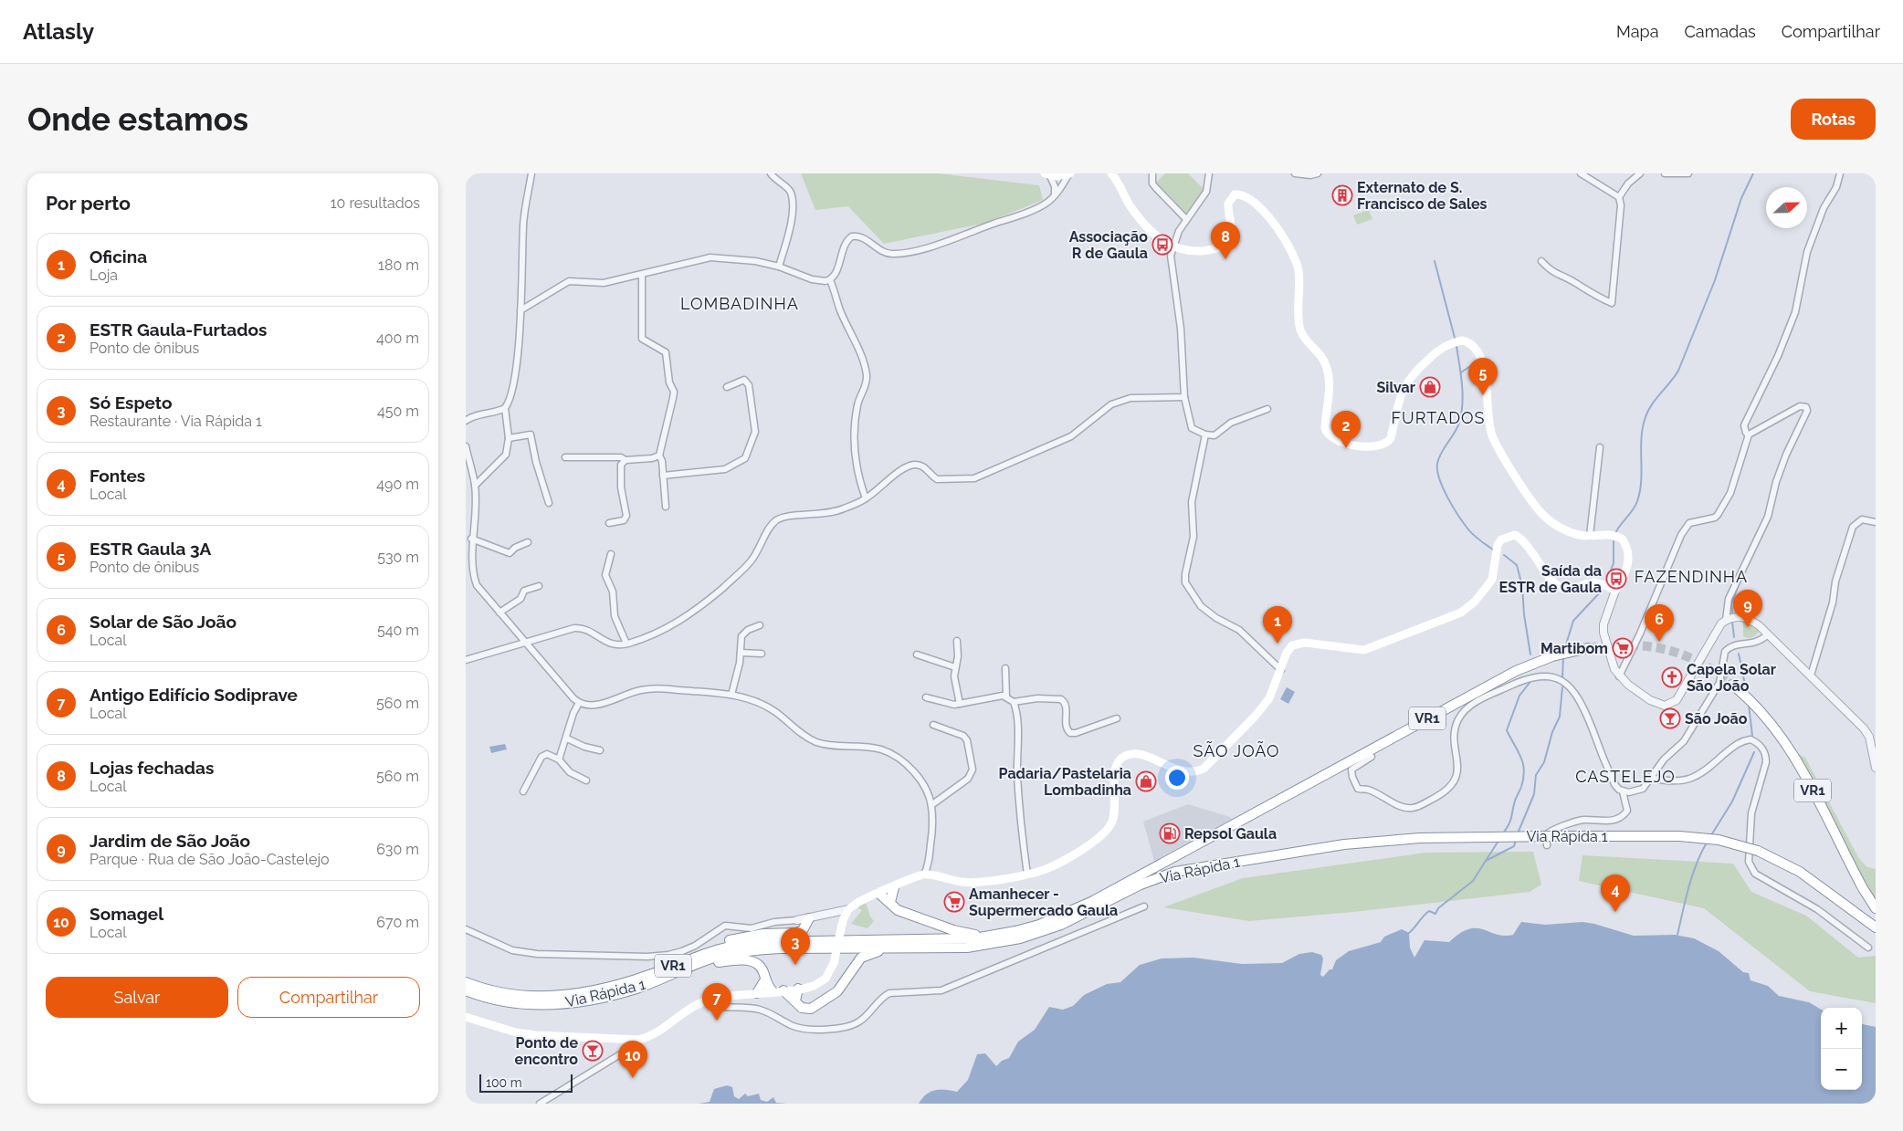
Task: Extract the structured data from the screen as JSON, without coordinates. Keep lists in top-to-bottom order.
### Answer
{
  "streets": {
    "highway": ["VR1", "Via Rápida 1"]
  },
  "districts": [
    "LOMBADINHA",
    "FURTADOS",
    "FAZENDINHA",
    "SÃO JOÃO",
    "CASTELEJO"
  ],
  "places": {
    "building": ["Externato de S. Francisco de Sales"],
    "bus stop": ["Associação R de Gaula", "Saída da ESTR de Gaula"],
    "shop": ["Silvar", "Padaria/Pastelaria Lombadinha"],
    "supermarket": ["Martibom", "Amanhecer - Supermercado Gaula"],
    "church": ["Capela Solar São João"],
    "bar": ["São João", "Ponto de encontro"],
    "fuel station": ["Repsol Gaula"]
  },
  "scale_bar": "100 m",
  "north": "right",
  "page": {
    "header": "Atlasly",
    "nav": ["Mapa", "Camadas", "Compartilhar"],
    "buttons": [
      "Rotas",
      ["Salvar", "Compartilhar"]
    ],
    "title": "Onde estamos",
    "heading": ["Por perto", "10 resultados"],
    "pins": [
      "8",
      "5",
      "2",
      "9",
      "6",
      "1",
      "4",
      "3",
      "7",
      "10"
    ],
    "list": [
      {
        "mark": "1",
        "name": "Oficina",
        "note": "Loja",
        "value": "180 m"
      },
      {
        "mark": "2",
        "name": "ESTR Gaula-Furtados",
        "note": "Ponto de ônibus",
        "value": "400 m"
      },
      {
        "mark": "3",
        "name": "Só Espeto",
        "note": "Restaurante · Via Rápida 1",
        "value": "450 m"
      },
      {
        "mark": "4",
        "name": "Fontes",
        "note": "Local",
        "value": "490 m"
      },
      {
        "mark": "5",
        "name": "ESTR Gaula 3A",
        "note": "Ponto de ônibus",
        "value": "530 m"
      },
      {
        "mark": "6",
        "name": "Solar de São João",
        "note": "Local",
        "value": "540 m"
      },
      {
        "mark": "7",
        "name": "Antigo Edifício Sodiprave",
        "note": "Local",
        "value": "560 m"
      },
      {
        "mark": "8",
        "name": "Lojas fechadas",
        "note": "Local",
        "value": "560 m"
      },
      {
        "mark": "9",
        "name": "Jardim de São João",
        "note": "Parque · Rua de São João-Castelejo",
        "value": "630 m"
      },
      {
        "mark": "10",
        "name": "Somagel",
        "note": "Local",
        "value": "670 m"
      }
    ],
    "map_buttons": ["+", "−"],
    "scale": "100 m"
  }
}
